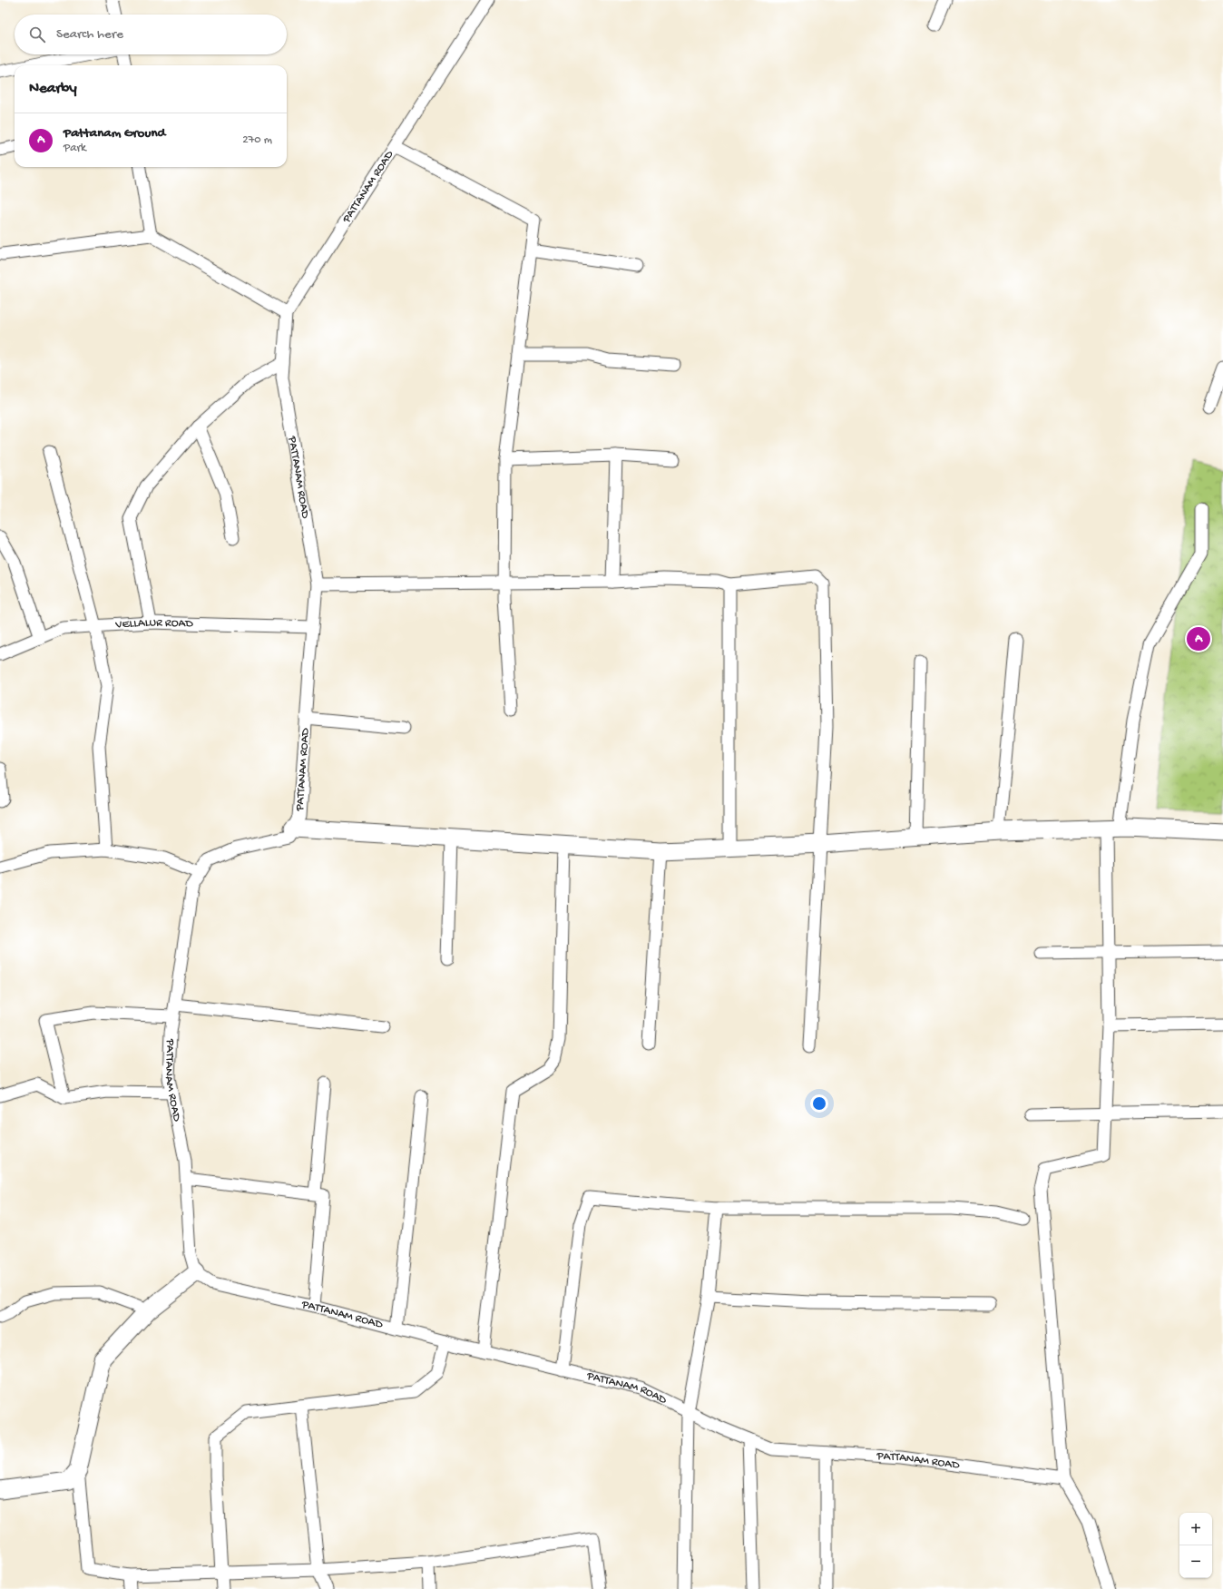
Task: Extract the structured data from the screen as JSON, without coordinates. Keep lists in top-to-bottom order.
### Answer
{
  "streets": {
    "street": ["PATTANAM ROAD", "VELLALUR ROAD"]
  },
  "crossings": [
    ["PATTANAM ROAD", "VELLALUR ROAD"]
  ],
  "page": {
    "search": "Search here",
    "heading": "Nearby",
    "list": [
      {
        "mark": "A",
        "name": "Pattanam Ground",
        "note": "Park",
        "value": "270 m"
      }
    ],
    "pins": "A",
    "map_buttons": ["+", "−"]
  }
}
